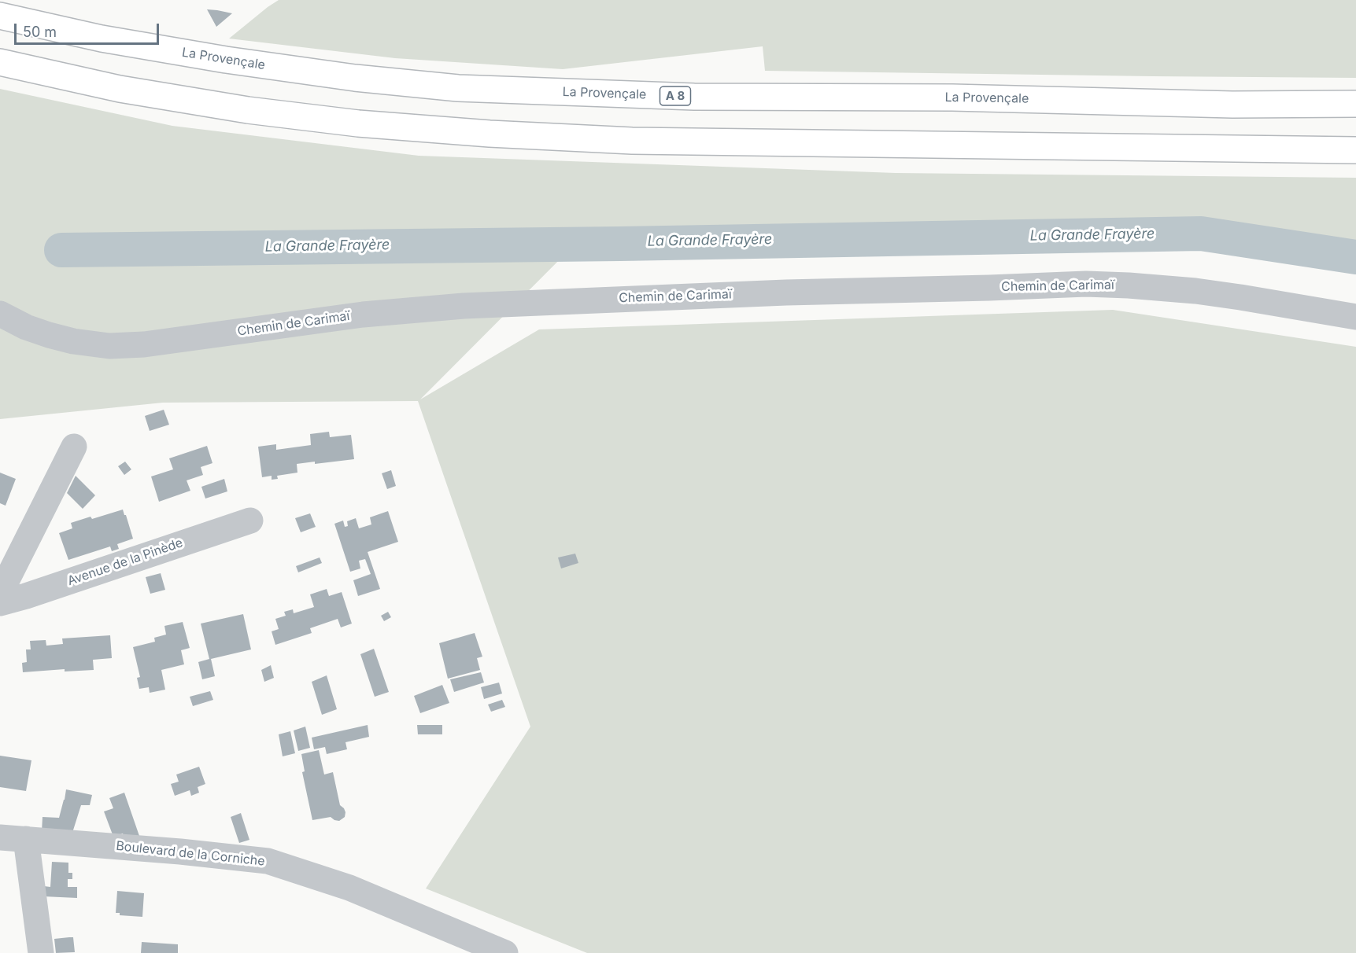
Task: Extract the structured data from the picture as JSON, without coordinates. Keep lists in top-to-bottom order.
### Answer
{
  "streets": {
    "highway": ["La Provençale", "A 8"],
    "street": ["Chemin de Carimaï", "Avenue de la Pinède", "Boulevard de la Corniche"]
  },
  "water": ["La Grande Frayère"],
  "scale_bar": "50 m"
}
